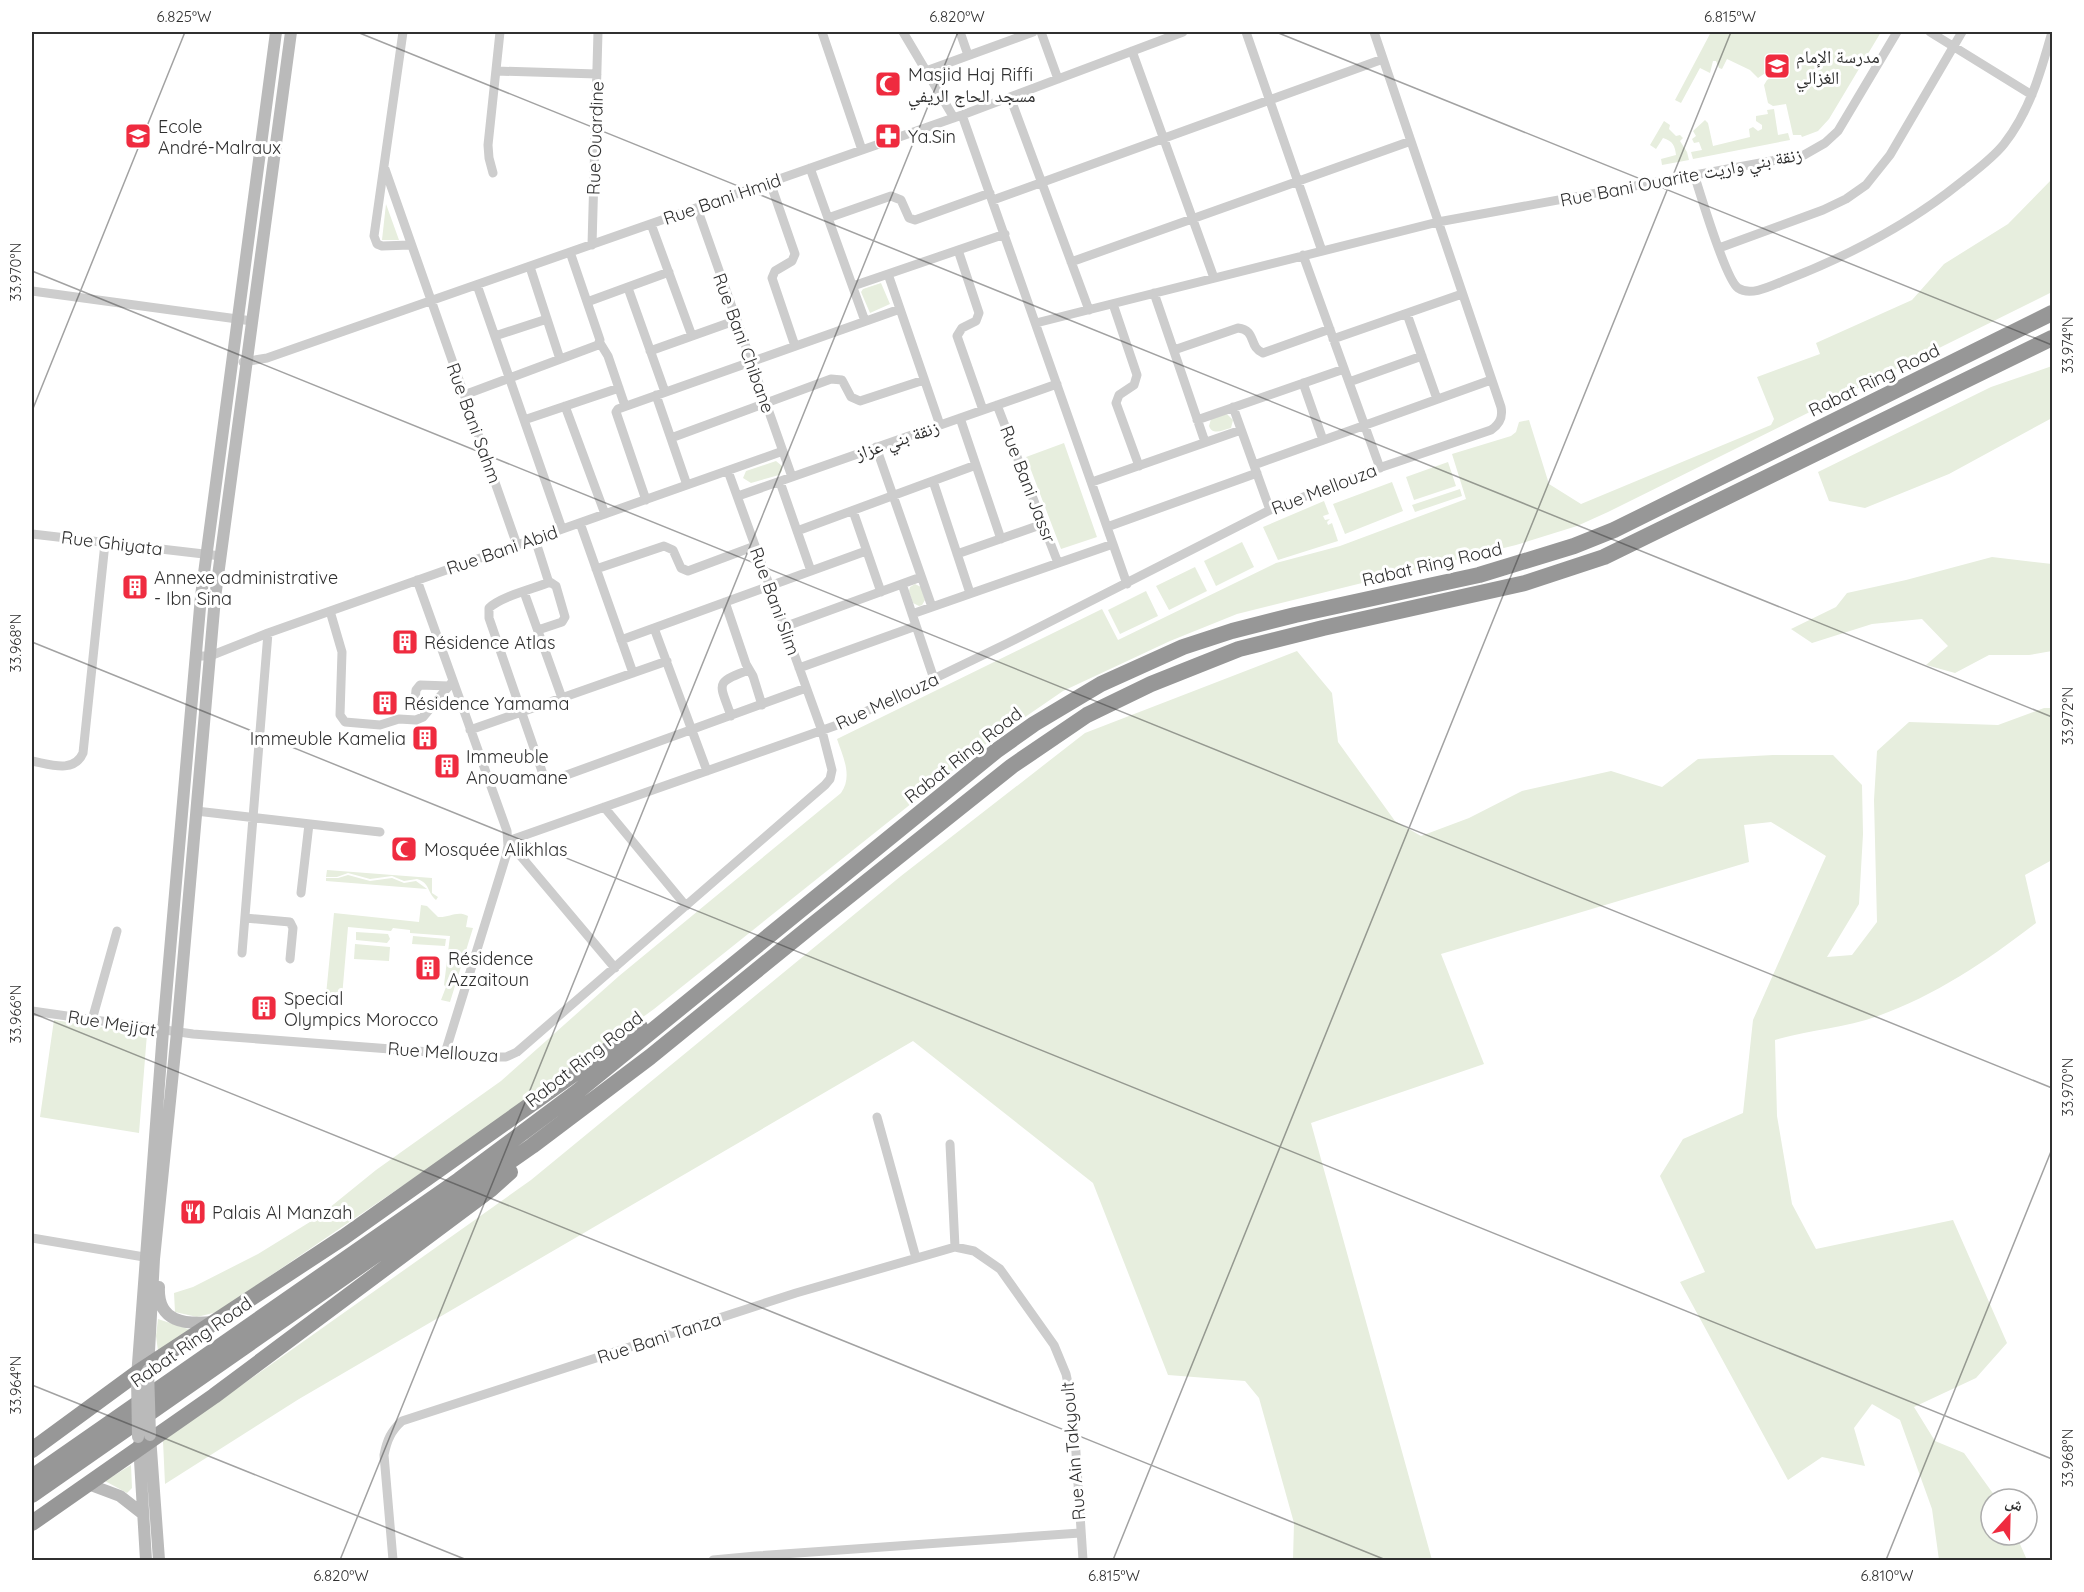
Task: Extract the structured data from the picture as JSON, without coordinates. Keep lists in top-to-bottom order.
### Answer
{
  "streets": {
    "highway": ["Rabat Ring Road"],
    "street": [
      "Rue Ouardine",
      "Rue Bani Ouarite زنقة بني واريت",
      "Rue Bani Hmid",
      "Rue Bani Chibane",
      "Rue Bani Sahm",
      "زنقة بني عزاز",
      "Rue Bani Jassr",
      "Rue Mellouza",
      "Rue Ghiyata",
      "Rue Bani Abid",
      "Rue Bani Slim",
      "Rue Mejjat",
      "Rue Bani Tanza",
      "Rue Ain Takyoult"
    ]
  },
  "crossings": [
    ["Rue Ouardine", "Rue Bani Hmid"],
    ["Rue Bani Ouarite زنقة بني واريت", "Rue Mellouza"],
    ["Rue Bani Hmid", "Rue Bani Chibane"],
    ["Rue Bani Hmid", "Rue Bani Sahm"],
    ["Rue Bani Chibane", "زنقة بني عزاز"],
    ["Rue Bani Chibane", "Rue Bani Abid"],
    ["Rue Bani Sahm", "Rue Bani Abid"],
    ["زنقة بني عزاز", "Rue Bani Jassr"],
    ["زنقة بني عزاز", "Rue Bani Slim"],
    ["Rue Mellouza", "Rue Bani Slim"],
    ["Rue Mellouza", "Rue Mejjat"],
    ["Rue Bani Abid", "Rue Bani Slim"],
    ["Rue Bani Tanza", "Rue Ain Takyoult"]
  ],
  "places": {
    "school or university": ["مدرسة الإمام الغزالي", "Ecole André-Malraux"],
    "mosque": ["Masjid Haj Riffi مسجد الحاج الريفي", "Mosquée Alikhlas"],
    "pharmacy": ["Ya.Sin"],
    "building": [
      "Annexe administrative - Ibn Sina",
      "Résidence Atlas",
      "Résidence Yamama",
      "Immeuble Kamelia",
      "Immeuble Anouamane",
      "Résidence Azzaitoun",
      "Special Olympics Morocco"
    ],
    "restaurant": ["Palais Al Manzah"]
  },
  "north": "top",
  "coordinates": [
    "6.825°W",
    "6.820°W",
    "6.815°W",
    "33.970°N",
    "33.974°N",
    "33.968°N",
    "33.972°N",
    "33.966°N",
    "33.964°N",
    "6.810°W"
  ]
}
